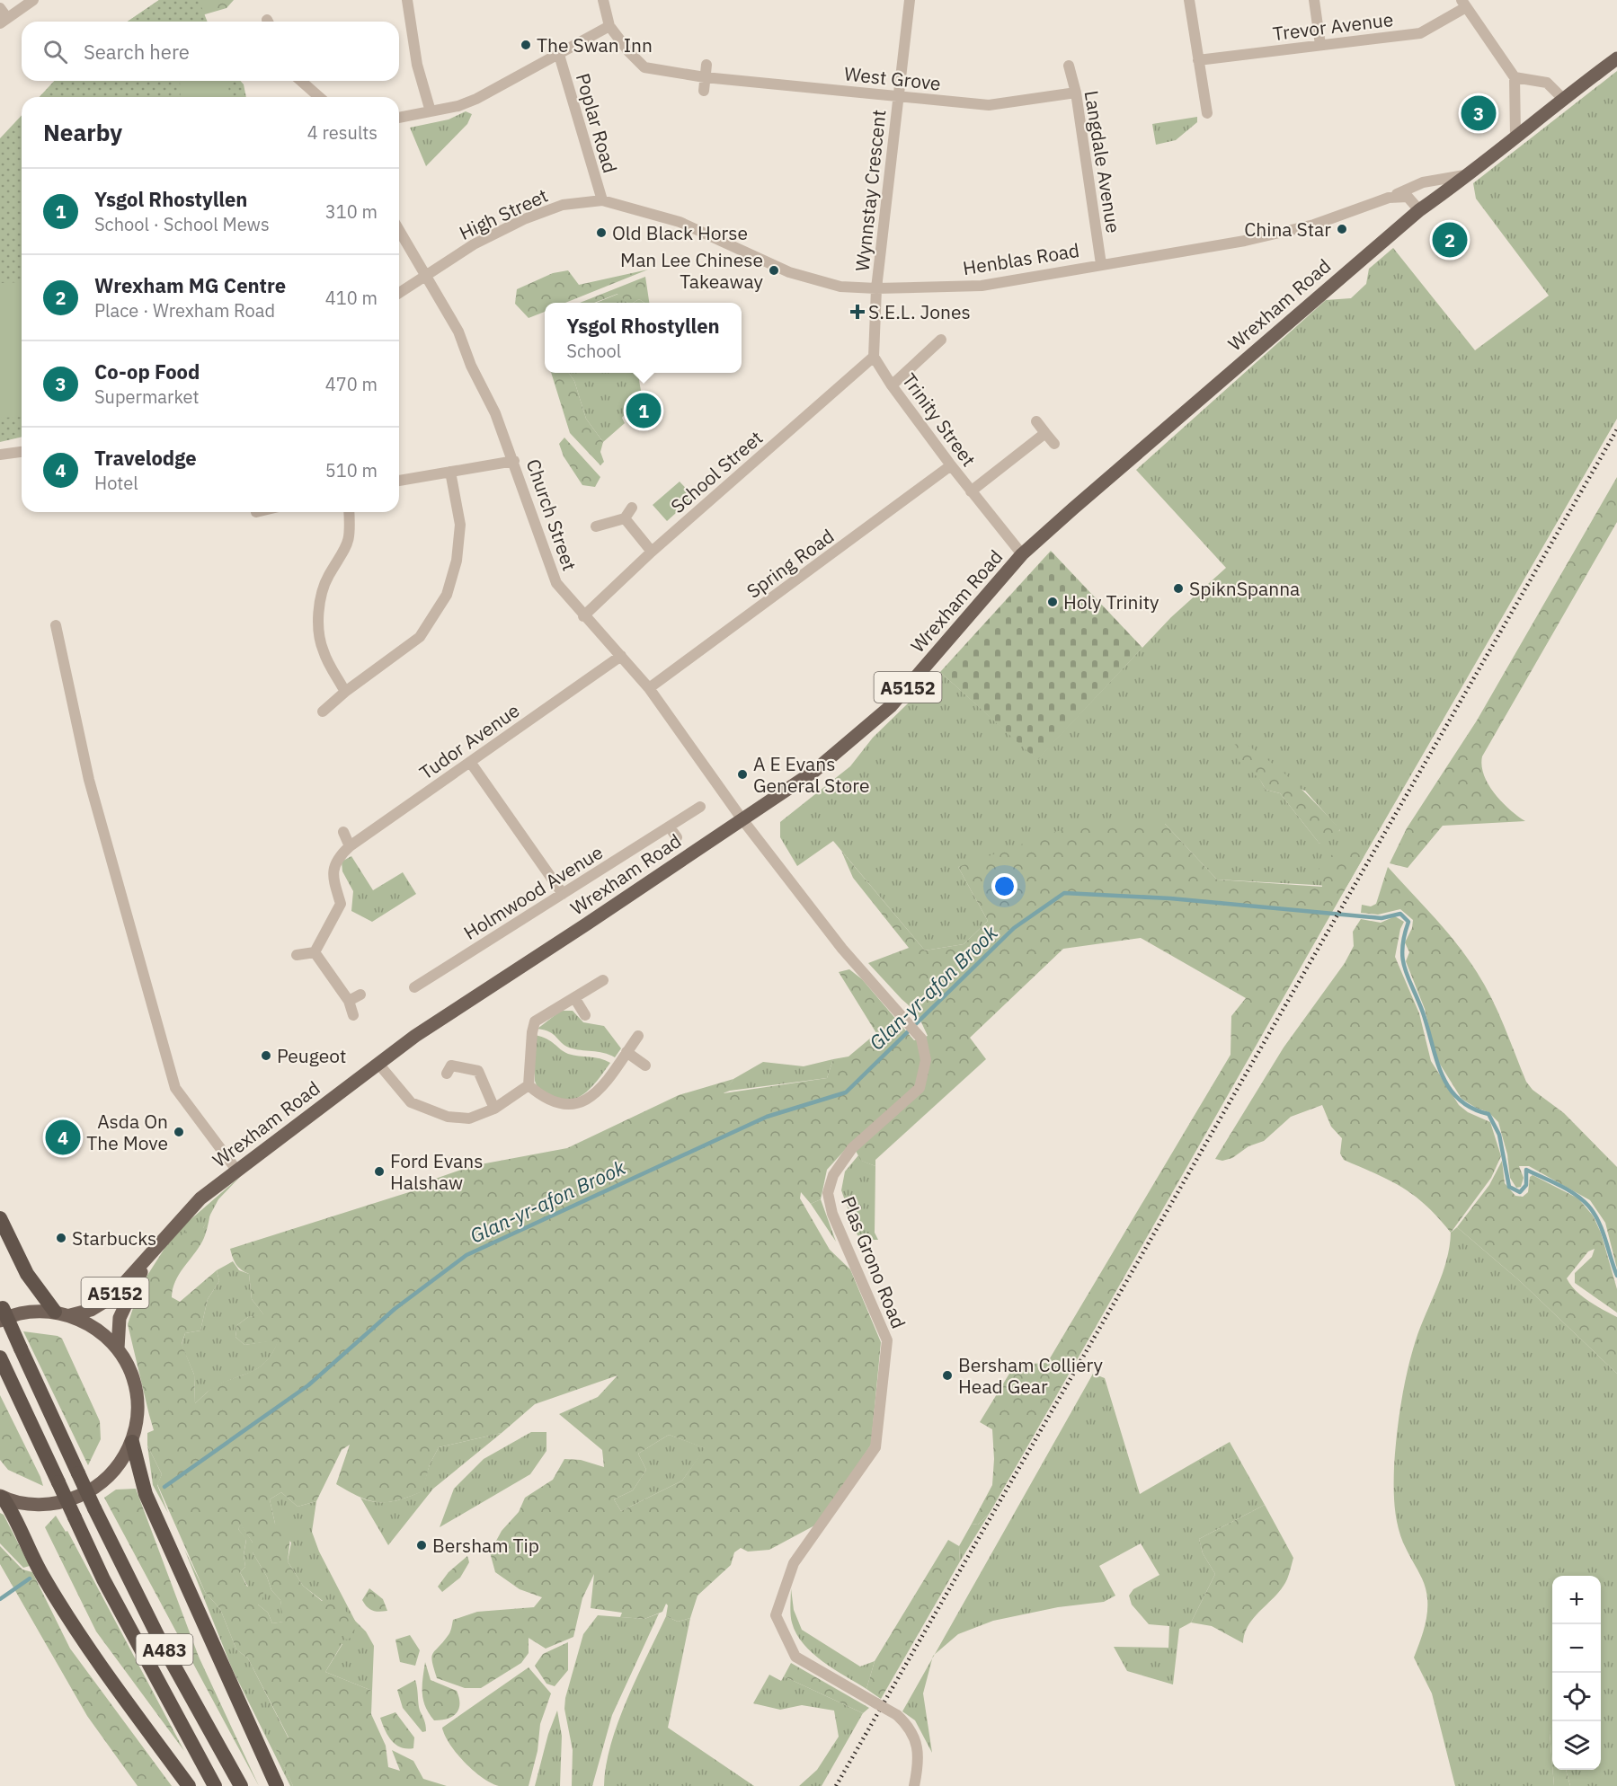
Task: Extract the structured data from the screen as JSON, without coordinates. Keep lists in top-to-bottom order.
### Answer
{
  "streets": {
    "highway": ["A483"],
    "main road": ["Wrexham Road", "A5152"],
    "street": [
      "Trevor Avenue",
      "West Grove",
      "Poplar Road",
      "Langdale Avenue",
      "Wynnstay Crescent",
      "High Street",
      "Henblas Road",
      "Trinity Street",
      "School Street",
      "Church Street",
      "Spring Road",
      "Tudor Avenue",
      "Holmwood Avenue",
      "Plas Grono Road"
    ]
  },
  "crossings": [
    ["West Grove", "Langdale Avenue"],
    ["West Grove", "Wynnstay Crescent"],
    ["Poplar Road", "High Street"],
    ["Poplar Road", "Henblas Road"],
    ["Langdale Avenue", "Henblas Road"],
    ["Wynnstay Crescent", "Henblas Road"],
    ["High Street", "Henblas Road"],
    ["High Street", "Church Street"],
    ["Henblas Road", "Wrexham Road"],
    ["Wrexham Road", "Trinity Street"],
    ["Wrexham Road", "Church Street"],
    ["Wrexham Road", "Plas Grono Road"],
    ["Trinity Street", "School Street"],
    ["Trinity Street", "Spring Road"],
    ["School Street", "Church Street"],
    ["Church Street", "Spring Road"],
    ["Church Street", "Tudor Avenue"],
    ["Church Street", "Plas Grono Road"]
  ],
  "water": ["Glan-yr-afon Brook"],
  "places": {
    "other": [
      "The Swan Inn",
      "China Star",
      "Old Black Horse",
      "Man Lee Chinese Takeaway",
      "SpiknSpanna",
      "Holy Trinity",
      "A E Evans General Store",
      "Peugeot",
      "Asda On The Move",
      "Ford Evans Halshaw",
      "Starbucks",
      "Bersham Colliery Head Gear",
      "Bersham Tip"
    ],
    "health": ["S.E.L. Jones"]
  },
  "page": {
    "search": "Search here",
    "pins": [
      "3",
      "2",
      "1",
      "4"
    ],
    "heading": ["Nearby", "4 results"],
    "list": [
      {
        "mark": "1",
        "name": "Ysgol Rhostyllen",
        "note": "School · School Mews",
        "value": "310 m"
      },
      {
        "mark": "2",
        "name": "Wrexham MG Centre",
        "note": "Place · Wrexham Road",
        "value": "410 m"
      },
      {
        "mark": "3",
        "name": "Co-op Food",
        "note": "Supermarket",
        "value": "470 m"
      },
      {
        "mark": "4",
        "name": "Travelodge",
        "note": "Hotel",
        "value": "510 m"
      }
    ],
    "popup": ["Ysgol Rhostyllen", "School"],
    "map_buttons": ["+", "−"]
  }
}
